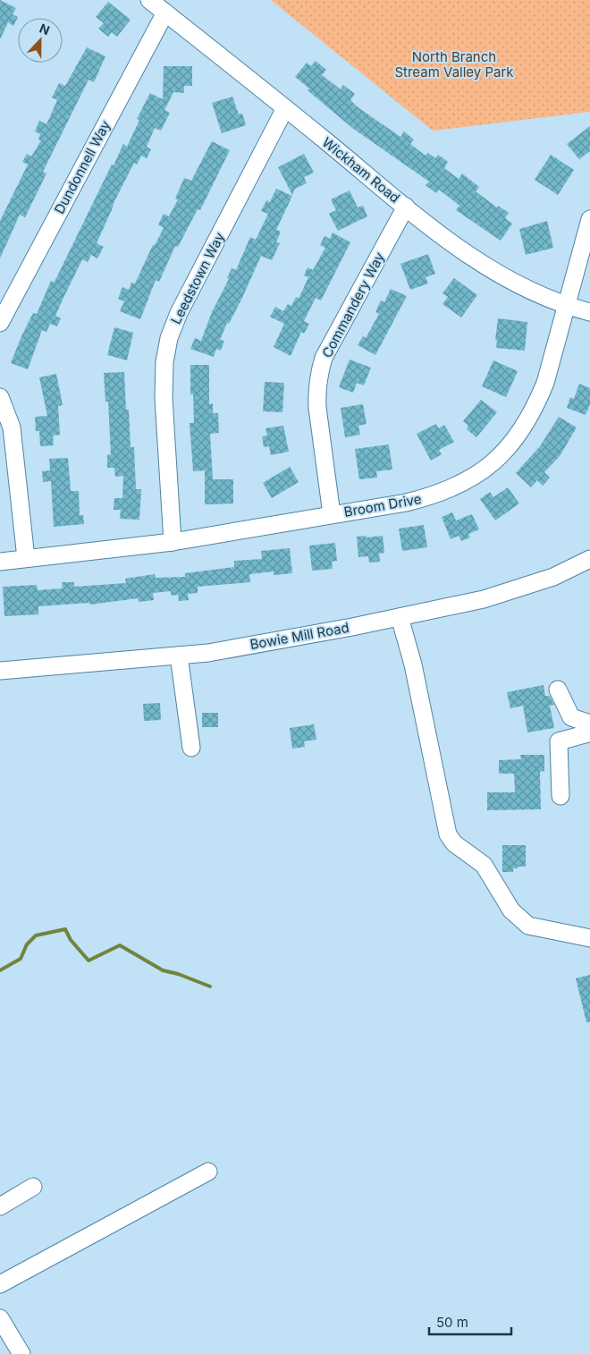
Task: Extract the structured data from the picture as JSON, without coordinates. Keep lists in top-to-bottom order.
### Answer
{
  "streets": {
    "street": [
      "Dundonnell Way",
      "Wickham Road",
      "Leedstown Way",
      "Commandery Way",
      "Broom Drive",
      "Bowie Mill Road"
    ]
  },
  "crossings": [
    ["Dundonnell Way", "Wickham Road"],
    ["Wickham Road", "Leedstown Way"],
    ["Wickham Road", "Commandery Way"],
    ["Wickham Road", "Broom Drive"],
    ["Leedstown Way", "Broom Drive"],
    ["Commandery Way", "Broom Drive"]
  ],
  "parks": ["North Branch Stream Valley Park"],
  "scale_bar": "50 m",
  "north": "top"
}
